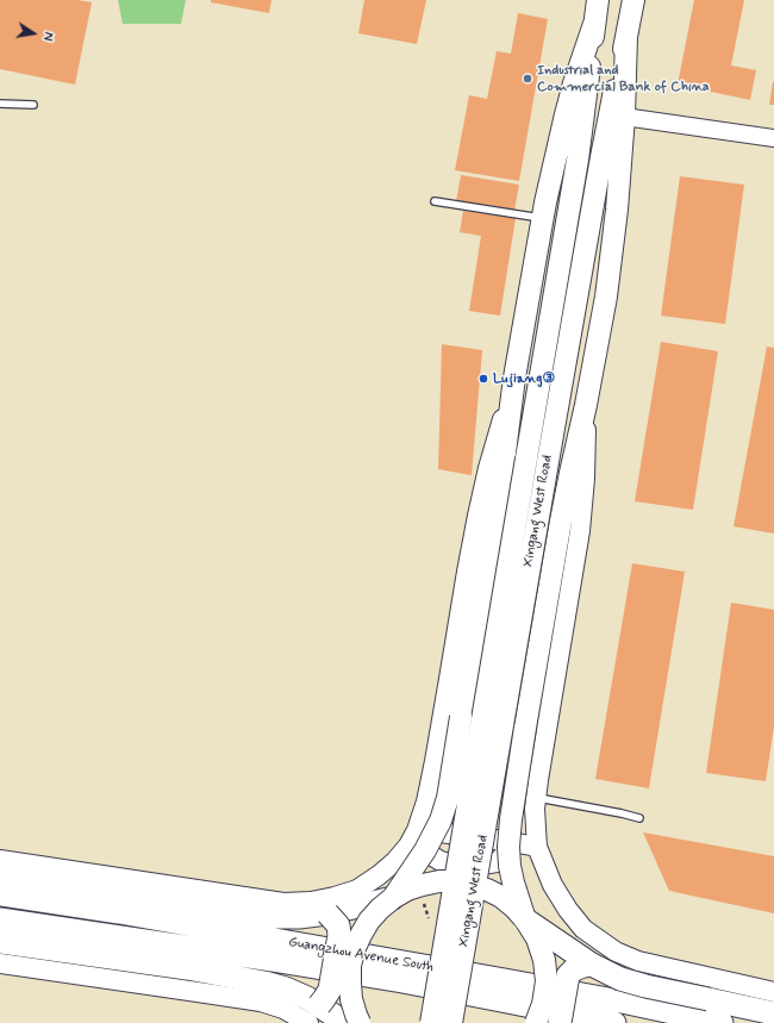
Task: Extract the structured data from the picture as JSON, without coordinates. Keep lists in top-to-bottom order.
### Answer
{
  "streets": {
    "highway": ["Guangzhou Avenue South"],
    "main road": ["Xingang West Road"]
  },
  "places": ["Industrial and Commercial Bank of China", "Lujiang③"],
  "north": "right"
}
